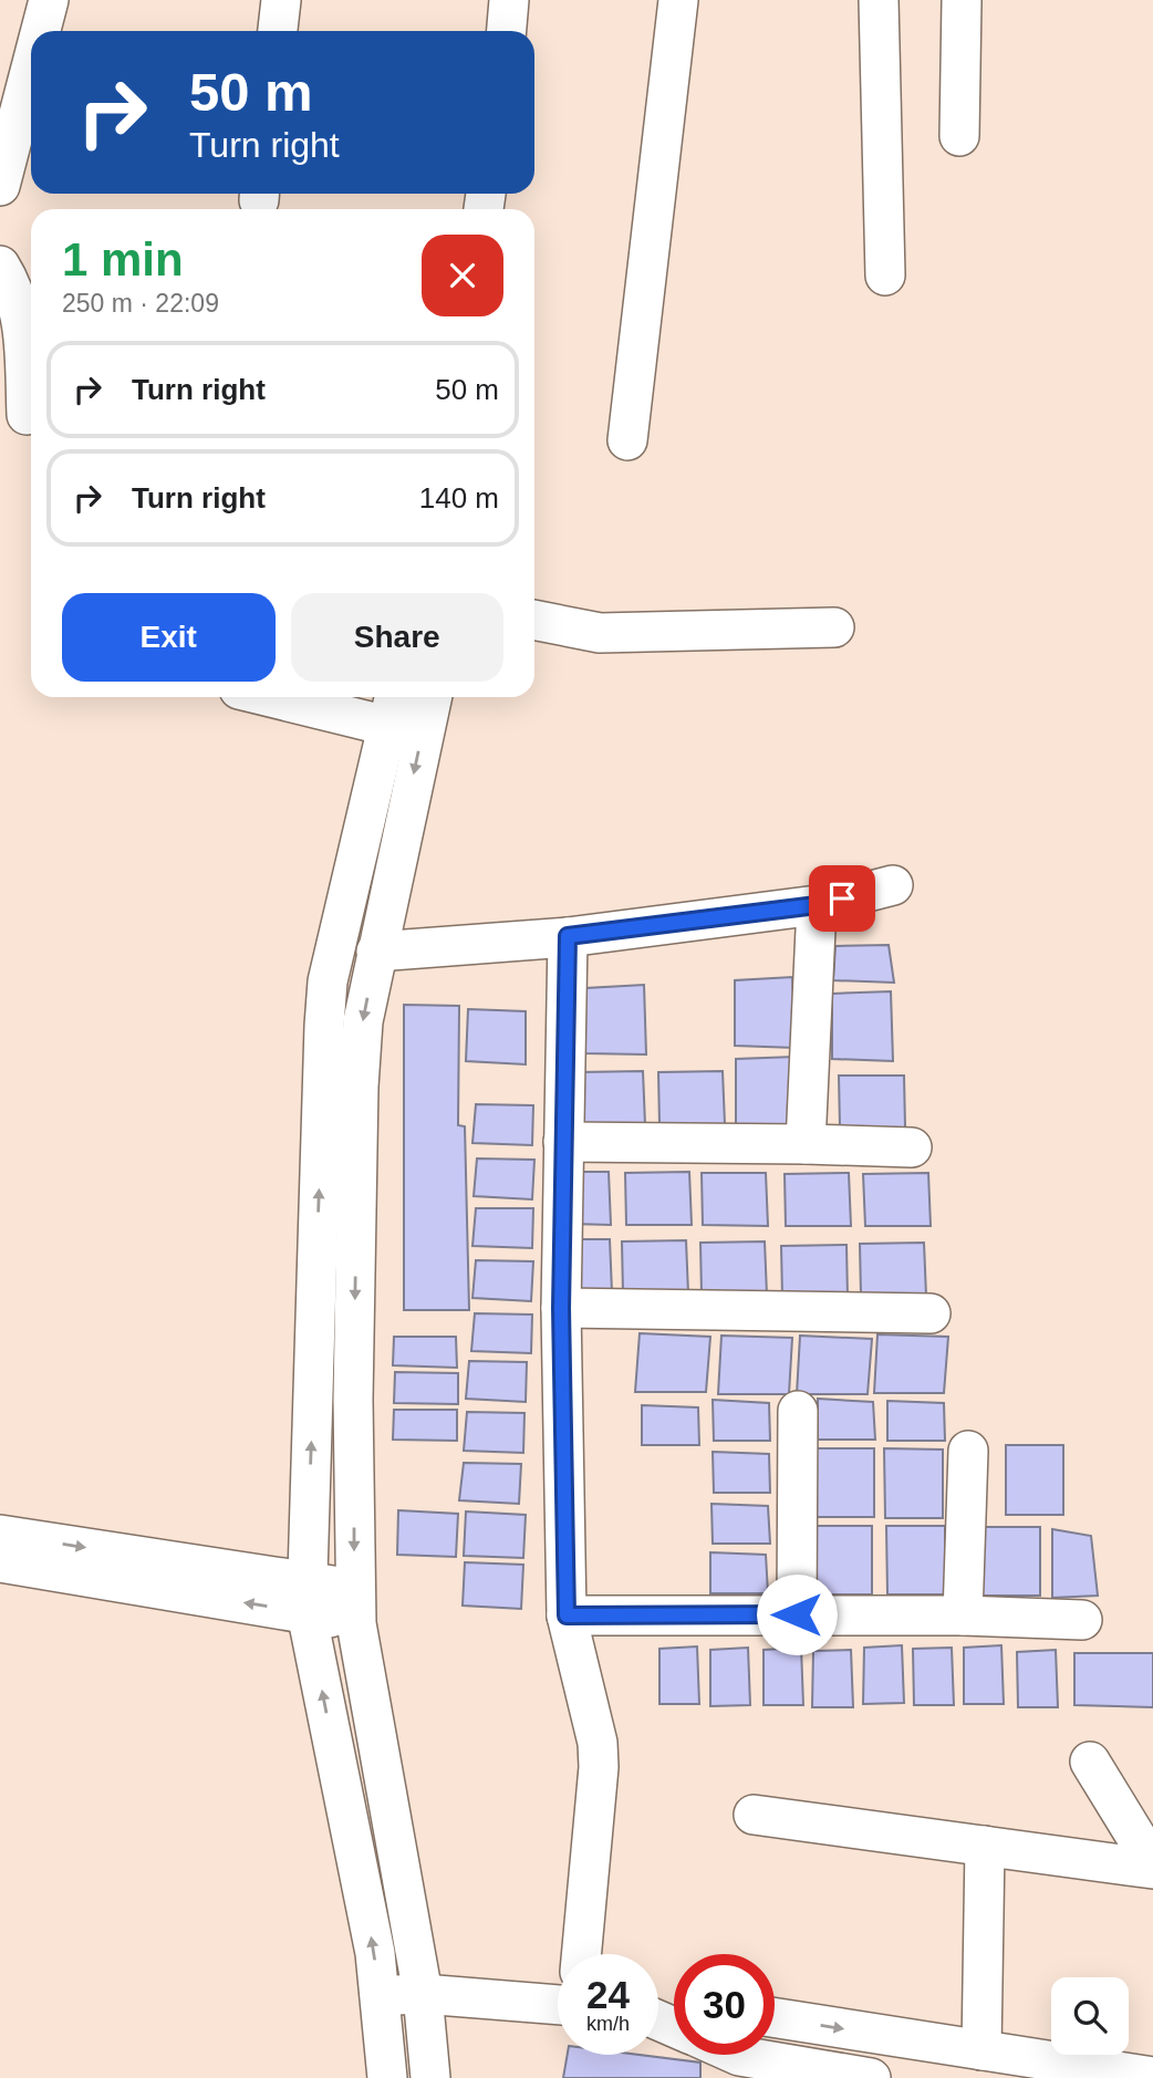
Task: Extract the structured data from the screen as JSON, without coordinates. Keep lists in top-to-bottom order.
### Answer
{
  "page": {
    "turn": ["50 m", "Turn right"],
    "heading": ["1 min", "250 m · 22:09"],
    "list": [
      {
        "name": "Turn right",
        "value": "50 m"
      },
      {
        "name": "Turn right",
        "value": "140 m"
      }
    ],
    "buttons": ["Exit", "Share"],
    "speed": "24 km/h",
    "limit": "30"
  }
}
